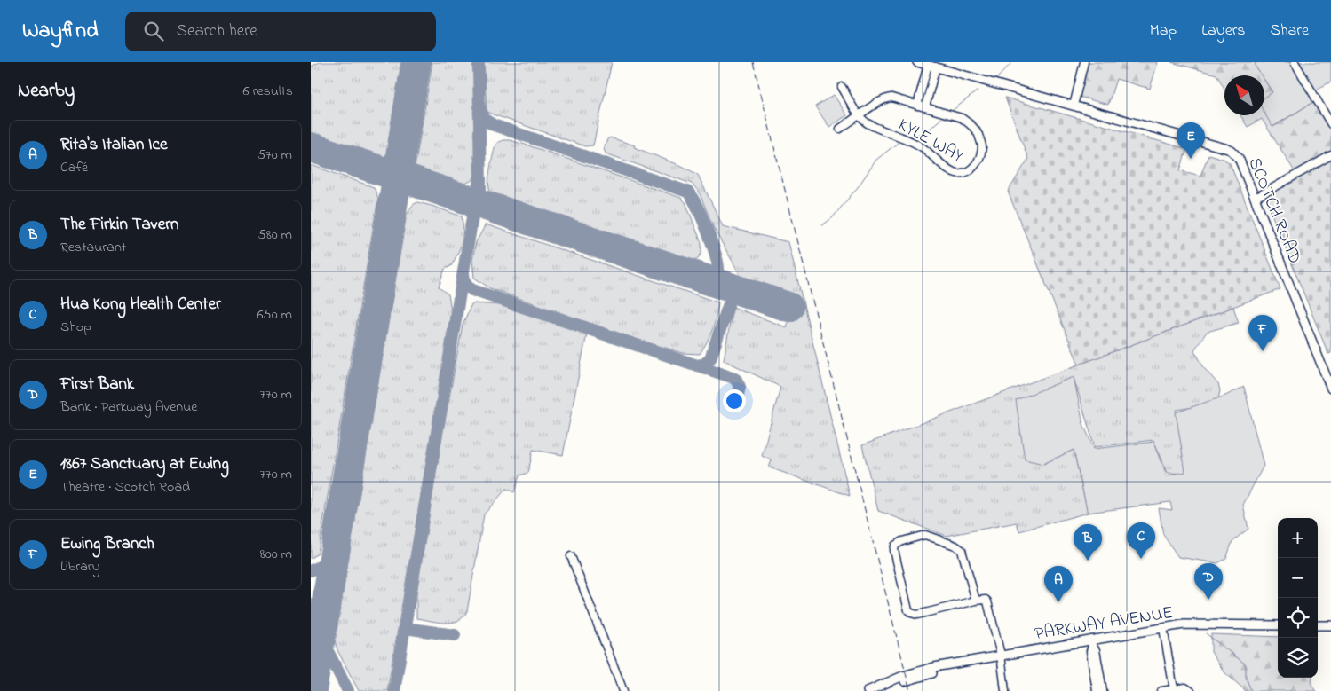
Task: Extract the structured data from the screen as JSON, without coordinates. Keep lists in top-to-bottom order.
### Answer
{
  "streets": {
    "main road": ["SCOTCH ROAD", "PARKWAY AVENUE"],
    "street": ["KYLE WAY"]
  },
  "crossings": [
    ["KYLE WAY", "SCOTCH ROAD"]
  ],
  "north": "top left",
  "page": {
    "header": "Wayfind",
    "search": "Search here",
    "nav": ["Map", "Layers", "Share"],
    "heading": ["Nearby", "6 results"],
    "list": [
      {
        "mark": "A",
        "name": "Rita's Italian Ice",
        "note": "Café",
        "value": "570 m"
      },
      {
        "mark": "B",
        "name": "The Firkin Tavern",
        "note": "Restaurant",
        "value": "580 m"
      },
      {
        "mark": "C",
        "name": "Hua Kong Health Center",
        "note": "Shop",
        "value": "650 m"
      },
      {
        "mark": "D",
        "name": "First Bank",
        "note": "Bank · Parkway Avenue",
        "value": "770 m"
      },
      {
        "mark": "E",
        "name": "1867 Sanctuary at Ewing",
        "note": "Theatre · Scotch Road",
        "value": "770 m"
      },
      {
        "mark": "F",
        "name": "Ewing Branch",
        "note": "Library",
        "value": "800 m"
      }
    ],
    "pins": [
      "E",
      "F",
      "C",
      "B",
      "D",
      "A"
    ],
    "map_buttons": ["+", "−"]
  }
}
